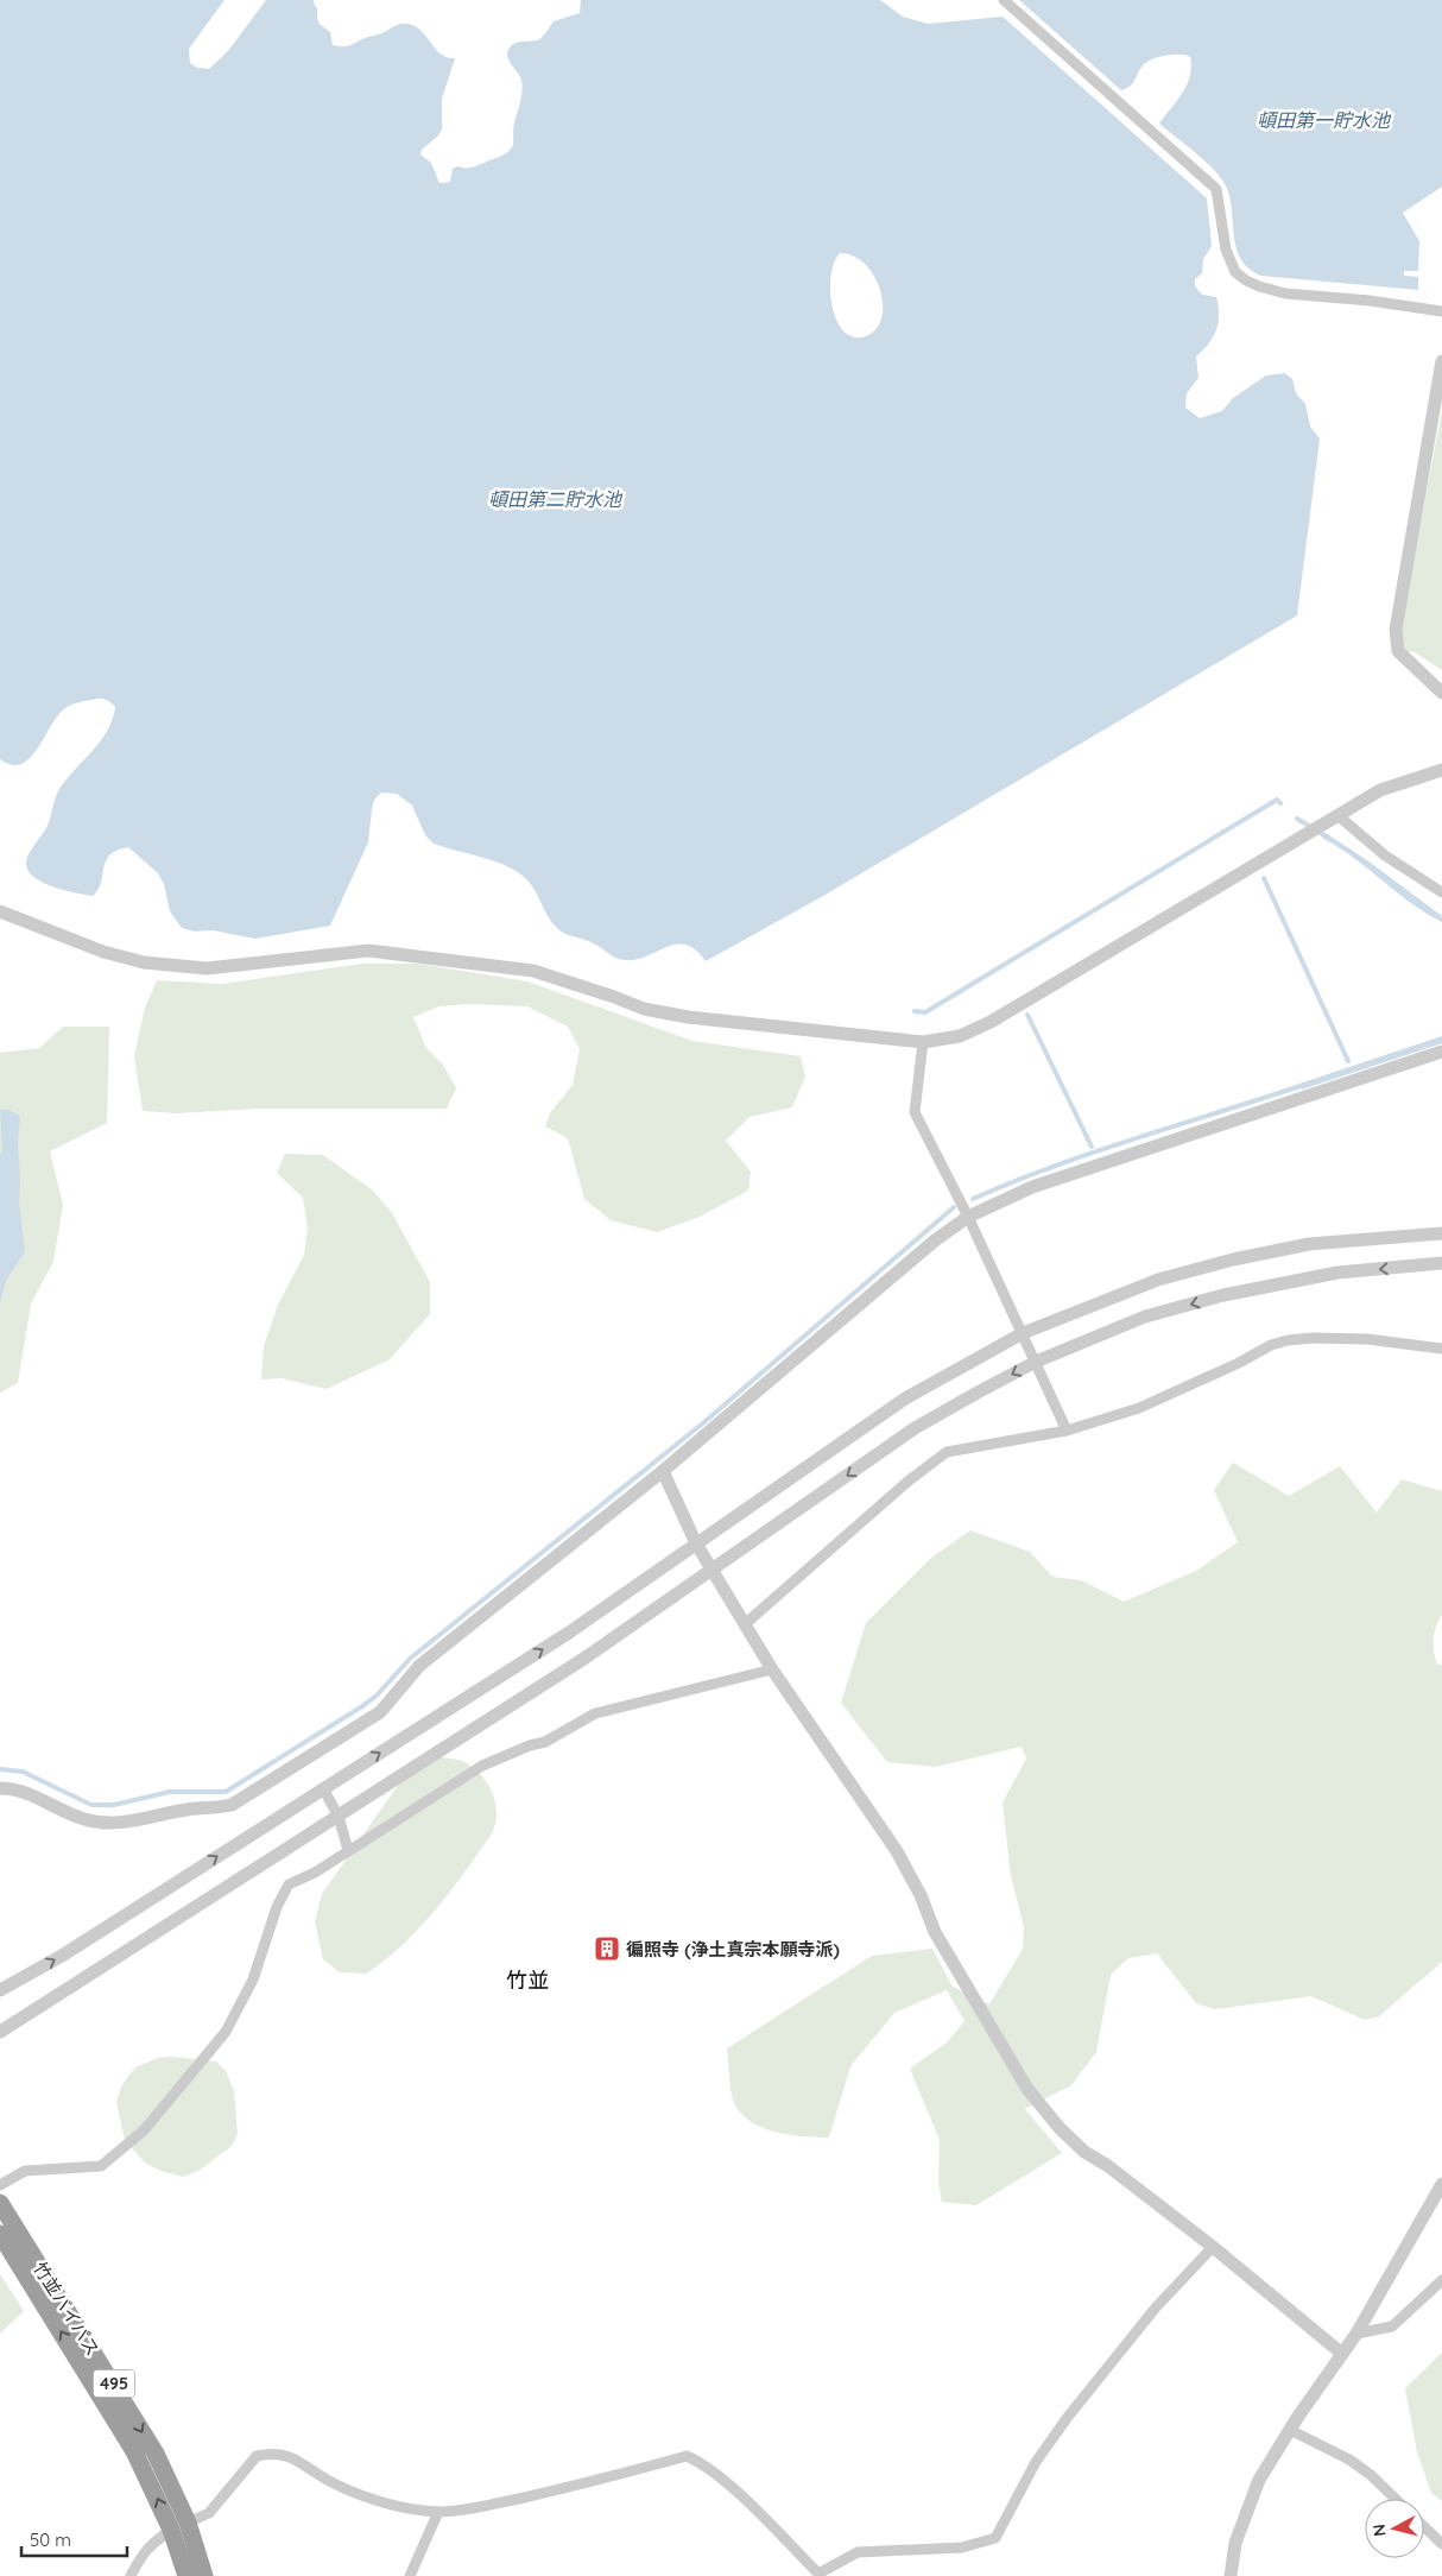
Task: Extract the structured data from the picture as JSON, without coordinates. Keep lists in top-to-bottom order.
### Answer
{
  "streets": {
    "highway": ["竹並バイパス", "495"]
  },
  "districts": ["竹並"],
  "water": ["頓田第一貯水池", "頓田第二貯水池"],
  "places": {
    "building": ["徧照寺 (浄土真宗本願寺派)"]
  },
  "scale_bar": "50 m",
  "north": "left"
}
